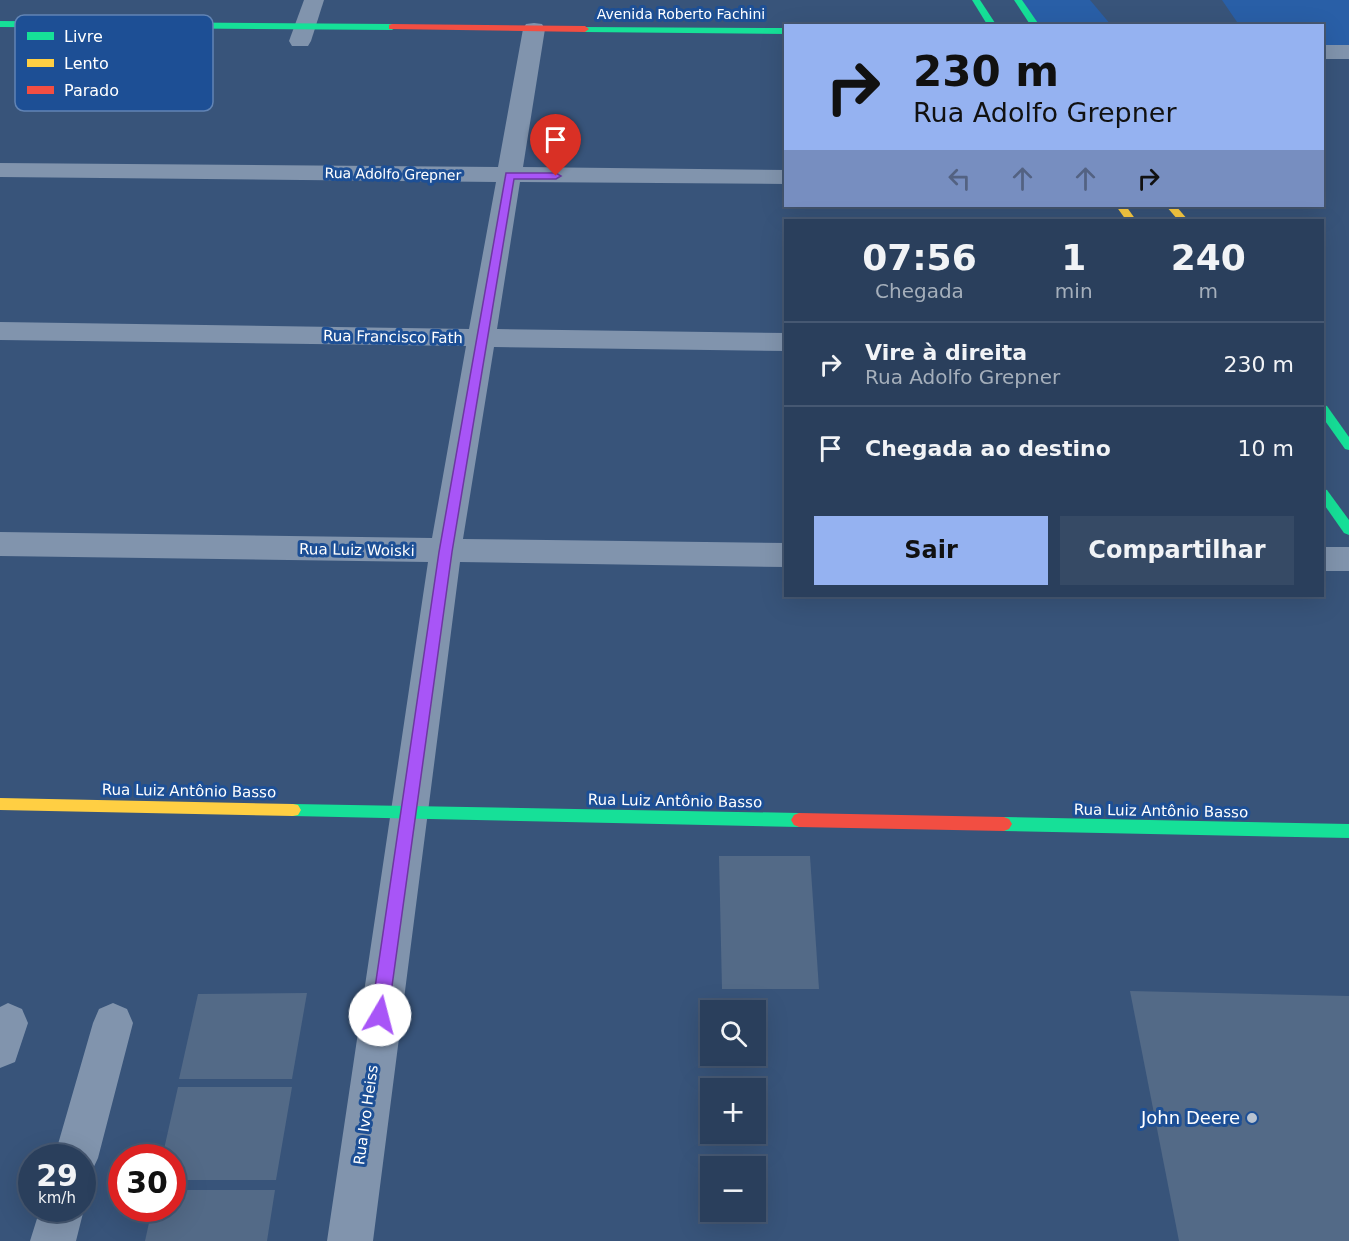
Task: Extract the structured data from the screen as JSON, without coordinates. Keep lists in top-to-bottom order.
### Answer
{
  "streets": {
    "street": [
      "Avenida Roberto Fachini",
      "Rua Adolfo Grepner",
      "Rua Francisco Fath",
      "Rua Luiz Woiski",
      "Rua Luiz Antônio Basso",
      "Rua Ivo Heiss"
    ]
  },
  "crossings": [
    ["Avenida Roberto Fachini", "Rua Ivo Heiss"],
    ["Rua Adolfo Grepner", "Rua Ivo Heiss"],
    ["Rua Francisco Fath", "Rua Ivo Heiss"],
    ["Rua Luiz Woiski", "Rua Ivo Heiss"],
    ["Rua Luiz Antônio Basso", "Rua Ivo Heiss"]
  ],
  "places": ["John Deere"],
  "legend": ["Livre", "Lento", "Parado"],
  "page": {
    "turn": ["230 m", "Rua Adolfo Grepner"],
    "eta": [
      "07:56",
      "Chegada",
      "1",
      "min",
      "240",
      "m"
    ],
    "list": [
      {
        "name": "Vire à direita",
        "note": "Rua Adolfo Grepner",
        "value": "230 m"
      },
      {
        "name": "Chegada ao destino",
        "value": "10 m"
      }
    ],
    "buttons": ["Sair", "Compartilhar"],
    "map_buttons": ["+", "−"],
    "speed": "29 km/h",
    "limit": "30"
  }
}
